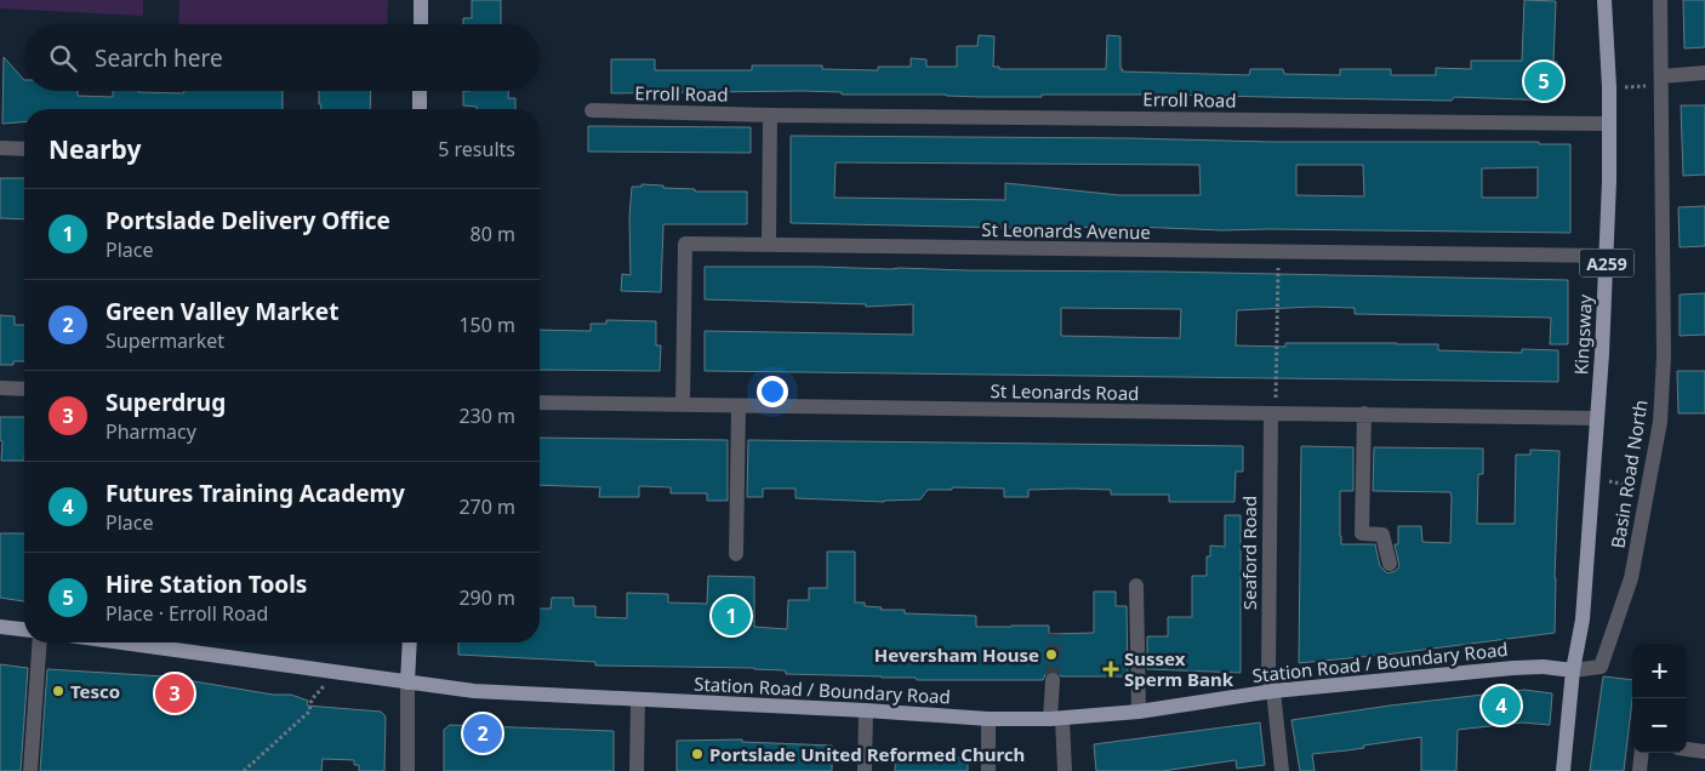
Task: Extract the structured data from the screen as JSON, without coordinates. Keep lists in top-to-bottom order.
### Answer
{
  "streets": {
    "main road": ["A259", "Kingsway", "Station Road / Boundary Road"],
    "street": [
      "Erroll Road",
      "St Leonards Avenue",
      "St Leonards Road",
      "Basin Road North",
      "Seaford Road"
    ]
  },
  "crossings": [
    ["Erroll Road", "Kingsway"],
    ["St Leonards Avenue", "Kingsway"],
    ["St Leonards Avenue", "St Leonards Road"],
    ["A259", "Kingsway"],
    ["A259", "Basin Road North"],
    ["A259", "Station Road / Boundary Road"],
    ["Kingsway", "St Leonards Road"],
    ["Kingsway", "Basin Road North"],
    ["Kingsway", "Station Road / Boundary Road"],
    ["St Leonards Road", "Seaford Road"],
    ["Basin Road North", "Station Road / Boundary Road"],
    ["Seaford Road", "Station Road / Boundary Road"]
  ],
  "places": {
    "other": ["Heversham House", "Tesco", "Portslade United Reformed Church"],
    "health": ["Sussex Sperm Bank"]
  },
  "page": {
    "search": "Search here",
    "pins": [
      "5",
      "1",
      "3",
      "4",
      "2"
    ],
    "heading": ["Nearby", "5 results"],
    "list": [
      {
        "mark": "1",
        "name": "Portslade Delivery Office",
        "note": "Place",
        "value": "80 m"
      },
      {
        "mark": "2",
        "name": "Green Valley Market",
        "note": "Supermarket",
        "value": "150 m"
      },
      {
        "mark": "3",
        "name": "Superdrug",
        "note": "Pharmacy",
        "value": "230 m"
      },
      {
        "mark": "4",
        "name": "Futures Training Academy",
        "note": "Place",
        "value": "270 m"
      },
      {
        "mark": "5",
        "name": "Hire Station Tools",
        "note": "Place · Erroll Road",
        "value": "290 m"
      }
    ],
    "map_buttons": ["+", "−"]
  }
}
